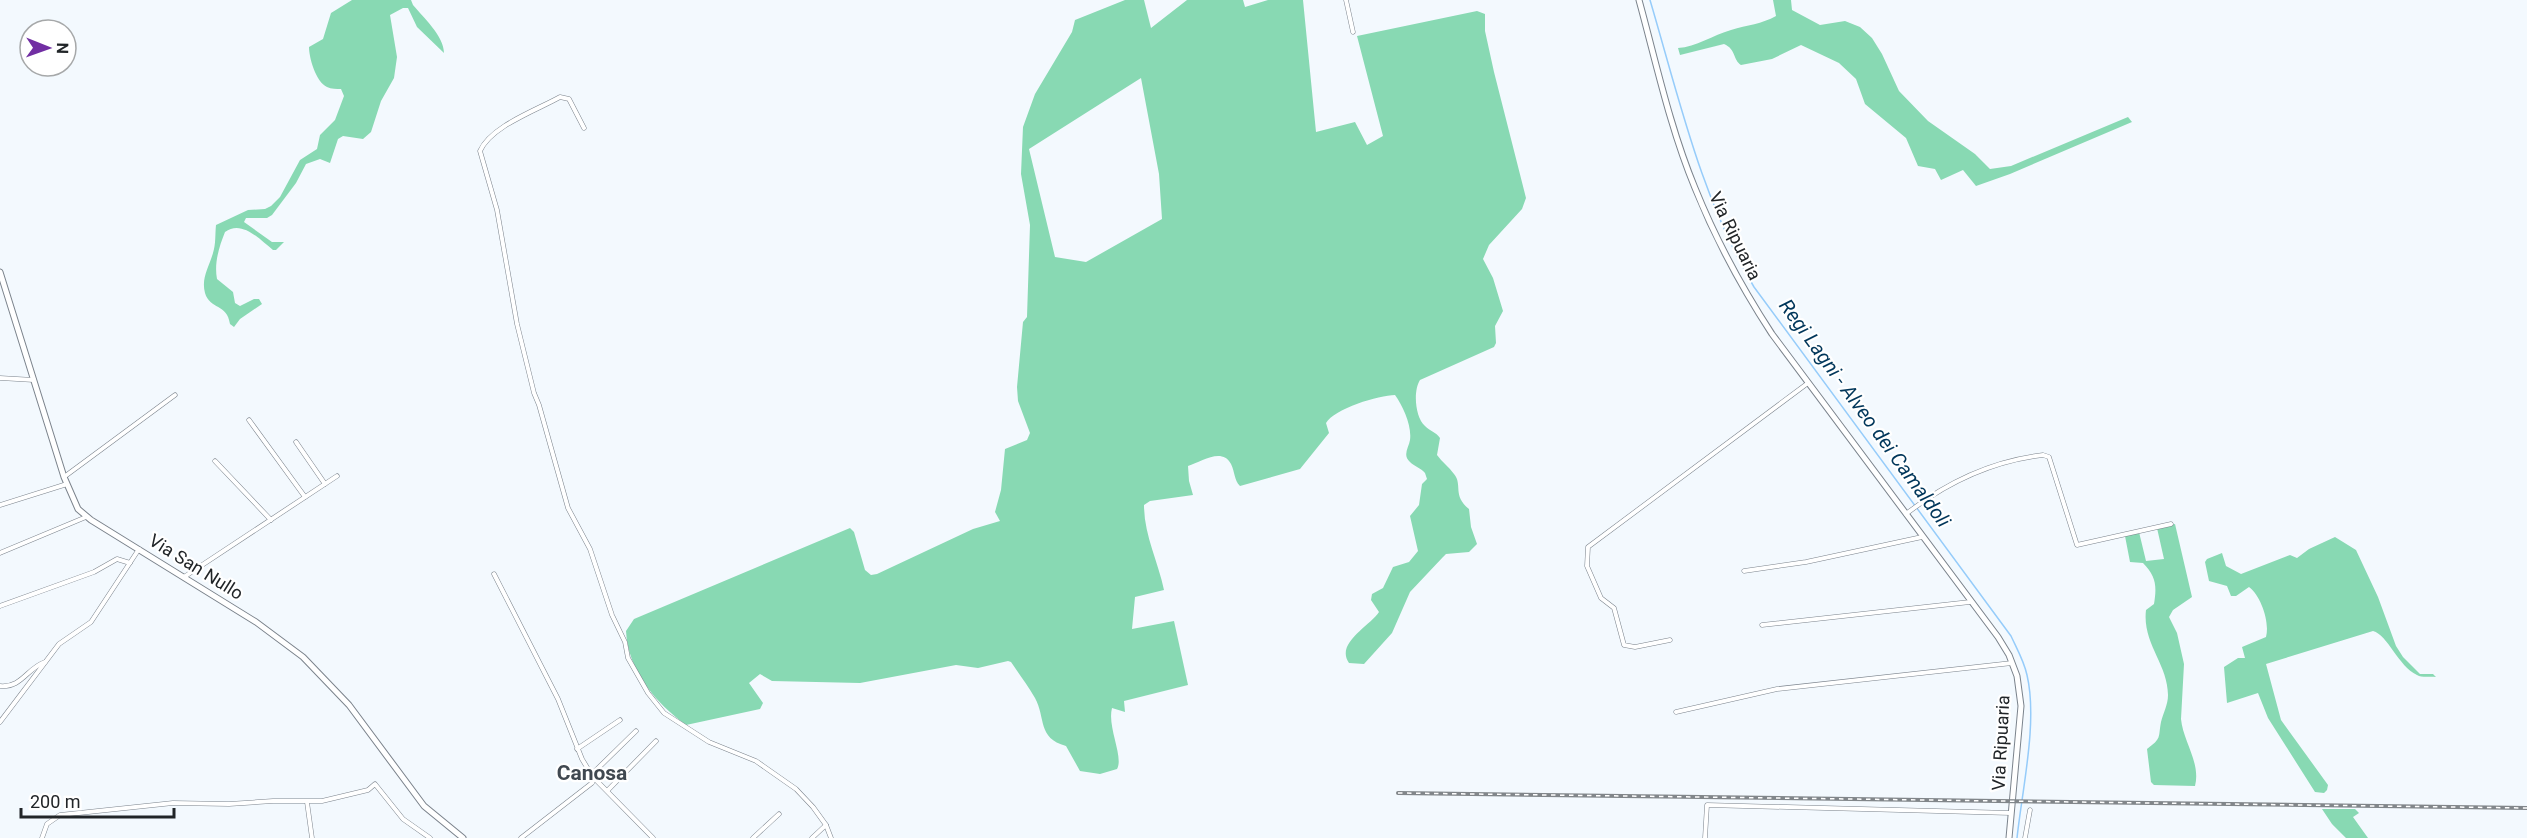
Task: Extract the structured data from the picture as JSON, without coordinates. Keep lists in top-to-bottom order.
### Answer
{
  "streets": {
    "street": ["Via Ripuaria", "Via San Nullo"]
  },
  "districts": ["Canosa"],
  "water": ["Regi Lagni - Alveo dei Camaldoli"],
  "scale_bar": "200 m",
  "north": "right"
}
